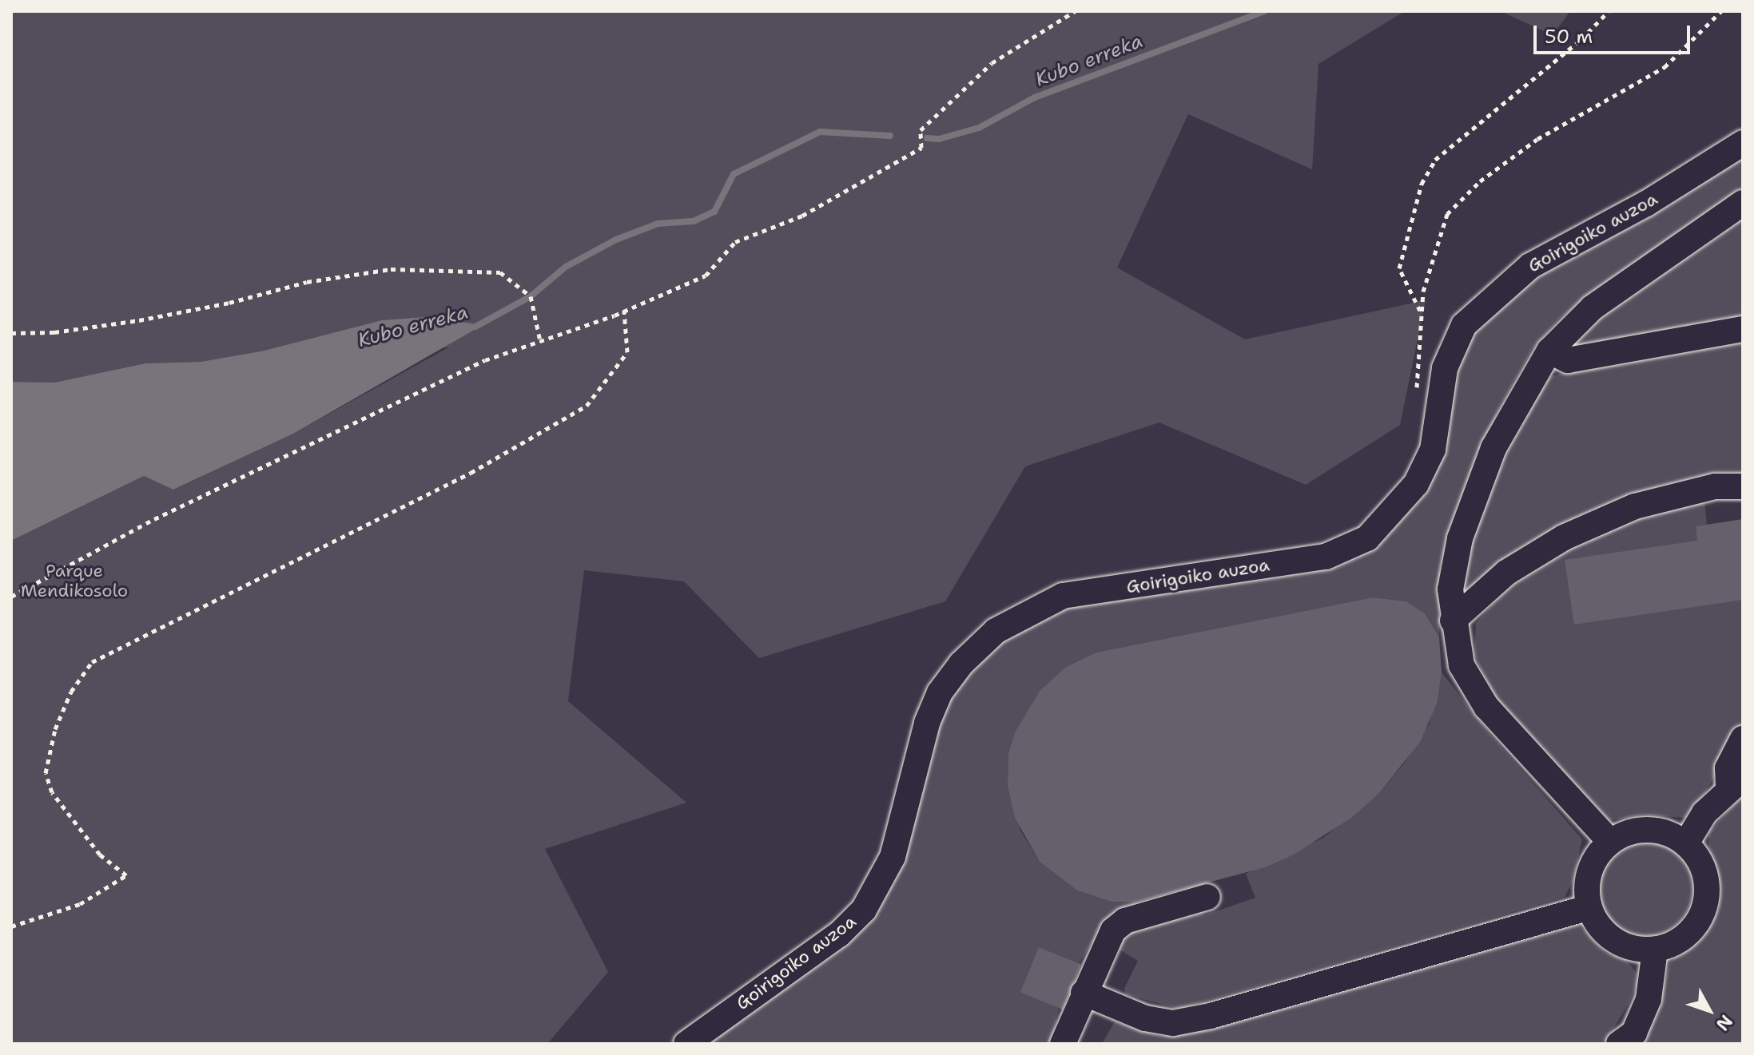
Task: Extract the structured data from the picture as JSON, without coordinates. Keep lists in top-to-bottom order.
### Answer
{
  "streets": {
    "street": ["Goirigoiko auzoa"]
  },
  "water": ["Kubo erreka"],
  "parks": ["Parque Mendikosolo"],
  "scale_bar": "50 m",
  "north": "bottom right"
}
